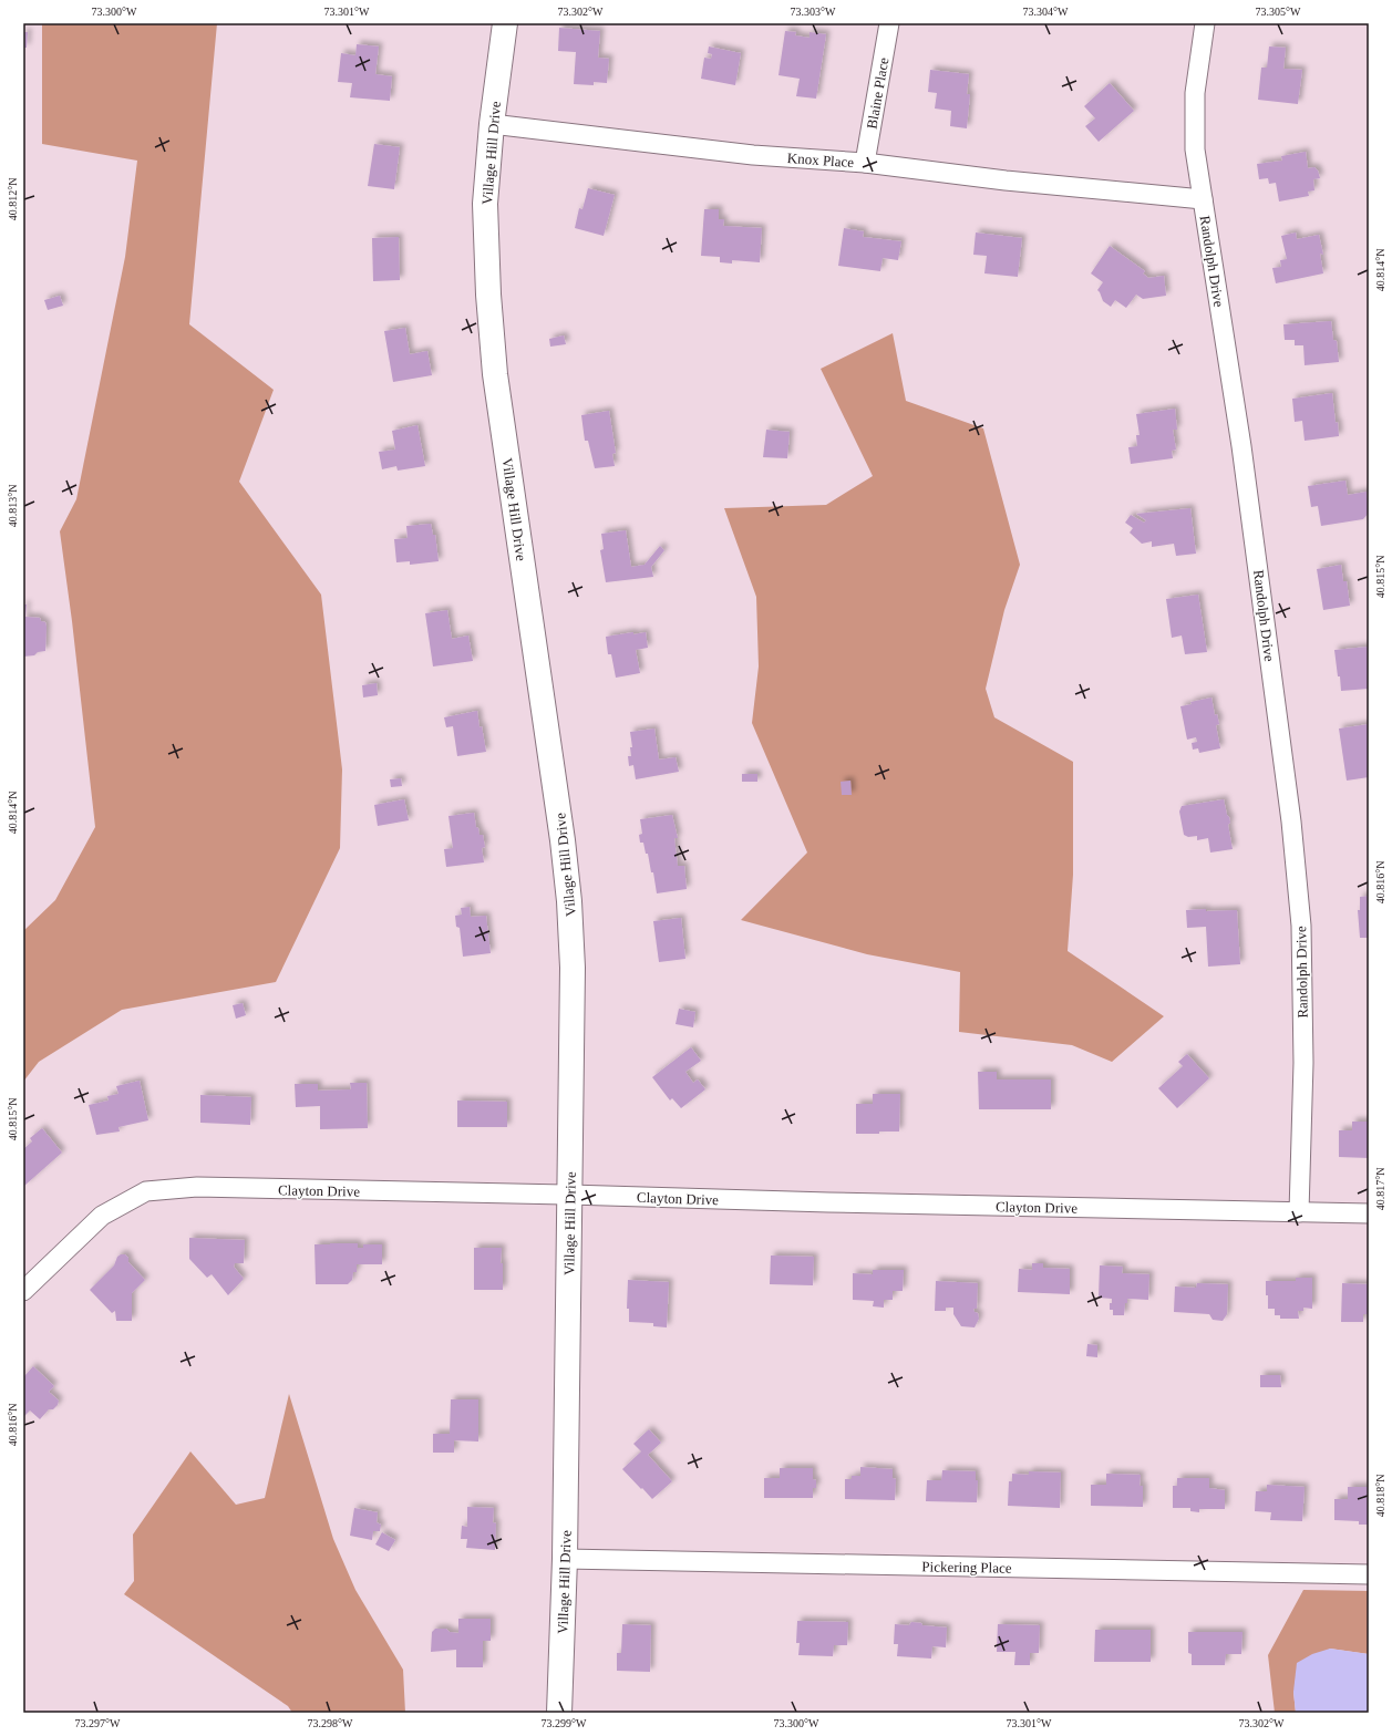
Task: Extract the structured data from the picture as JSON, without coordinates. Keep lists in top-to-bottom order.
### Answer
{
  "streets": {
    "street": [
      "Blaine Place",
      "Village Hill Drive",
      "Knox Place",
      "Randolph Drive",
      "Clayton Drive",
      "Pickering Place"
    ]
  },
  "crossings": [
    ["Blaine Place", "Knox Place"],
    ["Village Hill Drive", "Knox Place"],
    ["Village Hill Drive", "Clayton Drive"],
    ["Village Hill Drive", "Pickering Place"],
    ["Knox Place", "Randolph Drive"],
    ["Randolph Drive", "Clayton Drive"]
  ],
  "coordinates": [
    "73.300°W",
    "73.301°W",
    "73.302°W",
    "73.303°W",
    "73.304°W",
    "73.305°W",
    "40.812°N",
    "40.814°N",
    "40.813°N",
    "40.815°N",
    "40.816°N",
    "40.817°N",
    "40.818°N",
    "73.297°W",
    "73.298°W",
    "73.299°W"
  ]
}
